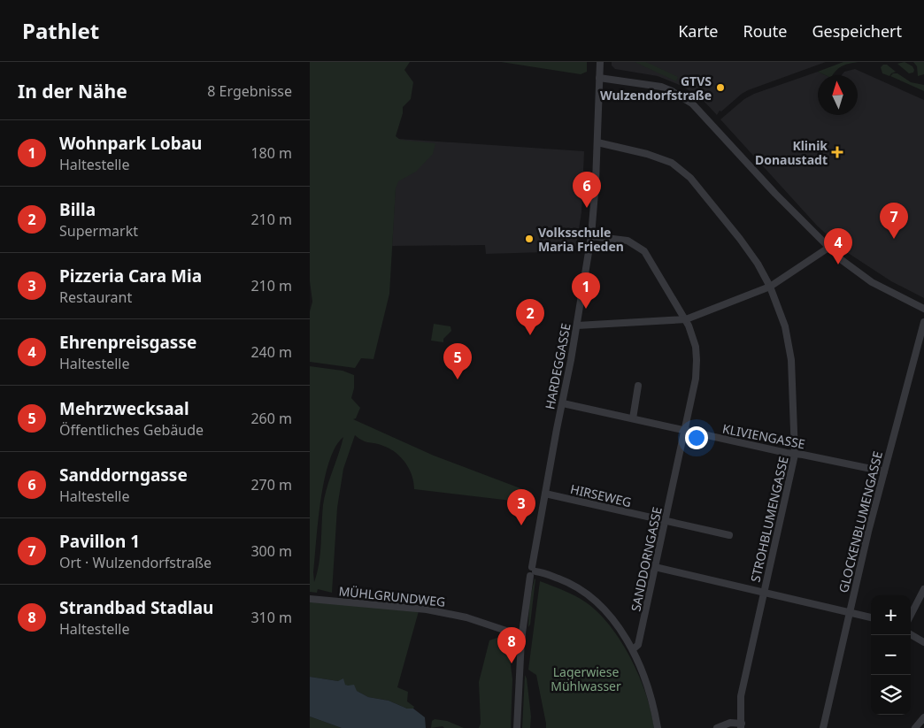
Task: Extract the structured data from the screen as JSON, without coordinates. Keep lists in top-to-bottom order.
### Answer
{
  "streets": {
    "street": [
      "HARDEGGASSE",
      "KLIVIENGASSE",
      "HIRSEWEG",
      "STROHBLUMENGASSE",
      "GLOCKENBLUMENGASSE",
      "SANDDORNGASSE",
      "MÜHLGRUNDWEG"
    ]
  },
  "crossings": [
    ["HARDEGGASSE", "KLIVIENGASSE"],
    ["HARDEGGASSE", "HIRSEWEG"],
    ["HARDEGGASSE", "STROHBLUMENGASSE"],
    ["HARDEGGASSE", "SANDDORNGASSE"],
    ["HARDEGGASSE", "MÜHLGRUNDWEG"],
    ["KLIVIENGASSE", "STROHBLUMENGASSE"],
    ["KLIVIENGASSE", "GLOCKENBLUMENGASSE"],
    ["KLIVIENGASSE", "SANDDORNGASSE"],
    ["HIRSEWEG", "SANDDORNGASSE"]
  ],
  "parks": ["Lagerwiese Mühlwasser"],
  "places": {
    "other": ["GTVS Wulzendorfstraße", "Volksschule Maria Frieden"],
    "health": ["Klinik Donaustadt"]
  },
  "north": "top",
  "page": {
    "header": "Pathlet",
    "nav": ["Karte", "Route", "Gespeichert"],
    "heading": ["In der Nähe", "8 Ergebnisse"],
    "list": [
      {
        "mark": "1",
        "name": "Wohnpark Lobau",
        "note": "Haltestelle",
        "value": "180 m"
      },
      {
        "mark": "2",
        "name": "Billa",
        "note": "Supermarkt",
        "value": "210 m"
      },
      {
        "mark": "3",
        "name": "Pizzeria Cara Mia",
        "note": "Restaurant",
        "value": "210 m"
      },
      {
        "mark": "4",
        "name": "Ehrenpreisgasse",
        "note": "Haltestelle",
        "value": "240 m"
      },
      {
        "mark": "5",
        "name": "Mehrzwecksaal",
        "note": "Öffentliches Gebäude",
        "value": "260 m"
      },
      {
        "mark": "6",
        "name": "Sanddorngasse",
        "note": "Haltestelle",
        "value": "270 m"
      },
      {
        "mark": "7",
        "name": "Pavillon 1",
        "note": "Ort · Wulzendorfstraße",
        "value": "300 m"
      },
      {
        "mark": "8",
        "name": "Strandbad Stadlau",
        "note": "Haltestelle",
        "value": "310 m"
      }
    ],
    "pins": [
      "6",
      "7",
      "4",
      "1",
      "2",
      "5",
      "3",
      "8"
    ],
    "map_buttons": ["+", "−"]
  }
}
